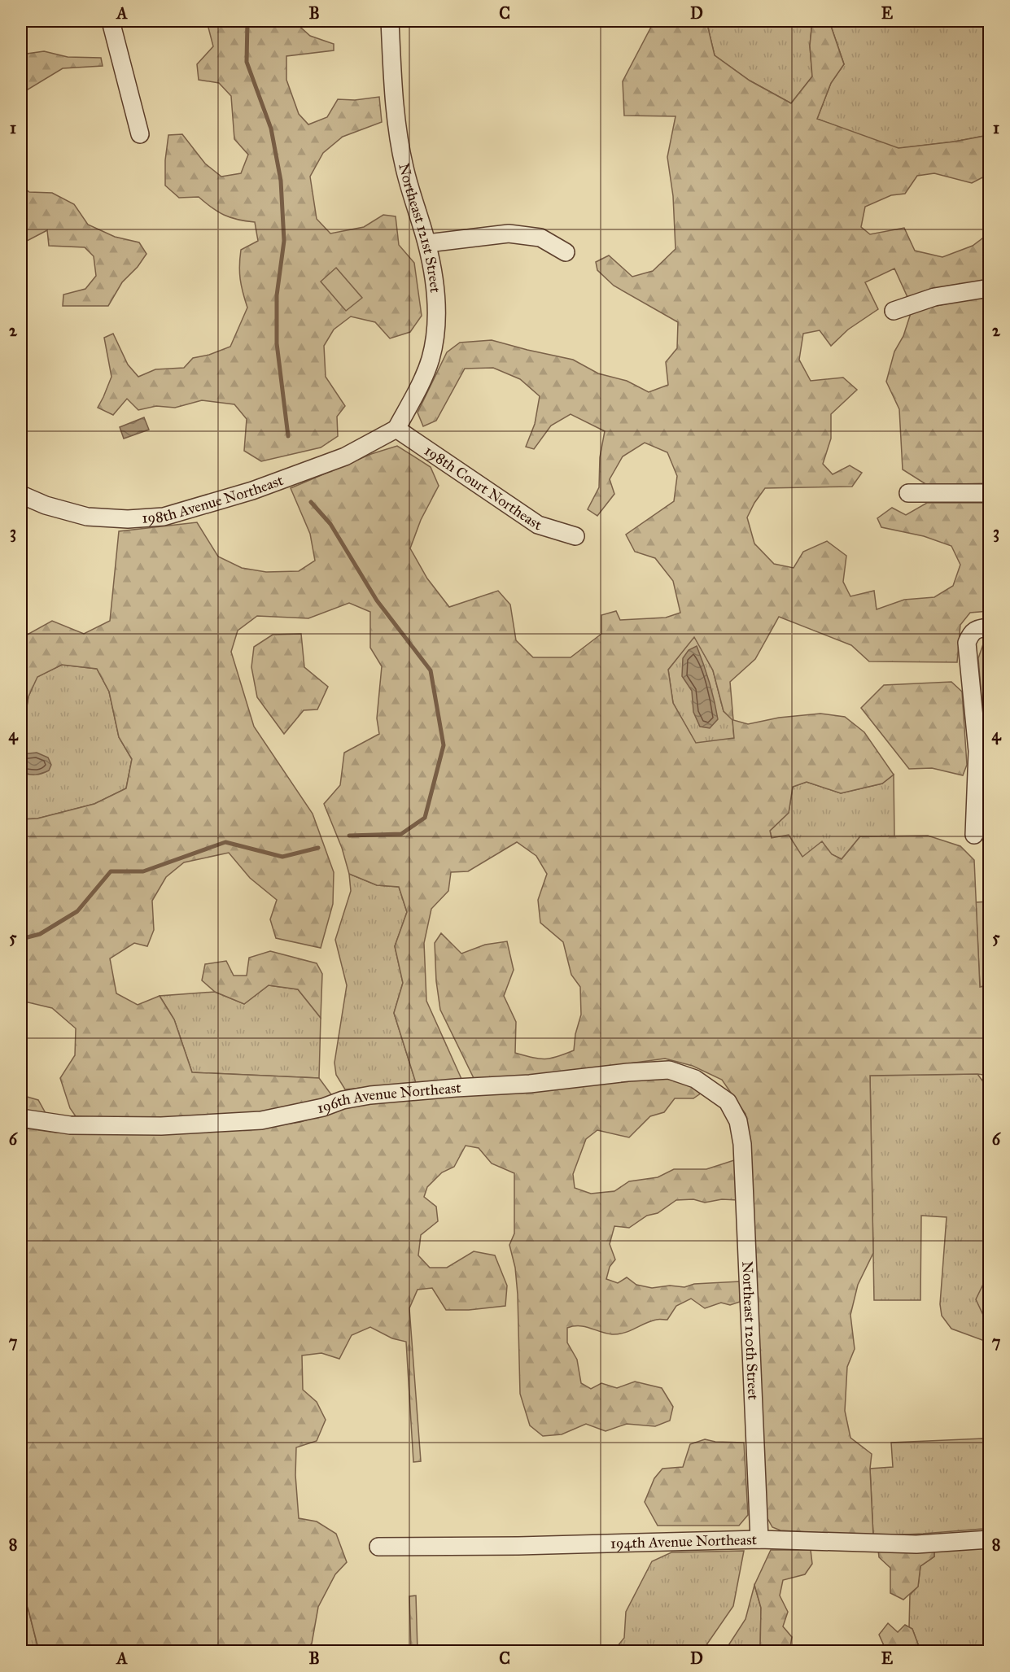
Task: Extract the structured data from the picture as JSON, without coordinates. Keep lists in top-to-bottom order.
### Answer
{
  "streets": {
    "street": [
      "Northeast 121st Street",
      "198th Court Northeast",
      "198th Avenue Northeast",
      "196th Avenue Northeast",
      "Northeast 120th Street",
      "194th Avenue Northeast"
    ]
  },
  "crossings": [
    ["Northeast 121st Street", "198th Court Northeast"],
    ["Northeast 121st Street", "198th Avenue Northeast"],
    ["198th Court Northeast", "198th Avenue Northeast"],
    ["196th Avenue Northeast", "Northeast 120th Street"],
    ["Northeast 120th Street", "194th Avenue Northeast"]
  ],
  "grid": {
    "columns": [
      "A",
      "B",
      "C",
      "D",
      "E"
    ],
    "rows": [
      "1",
      "2",
      "3",
      "4",
      "5",
      "6",
      "7",
      "8"
    ]
  }
}
